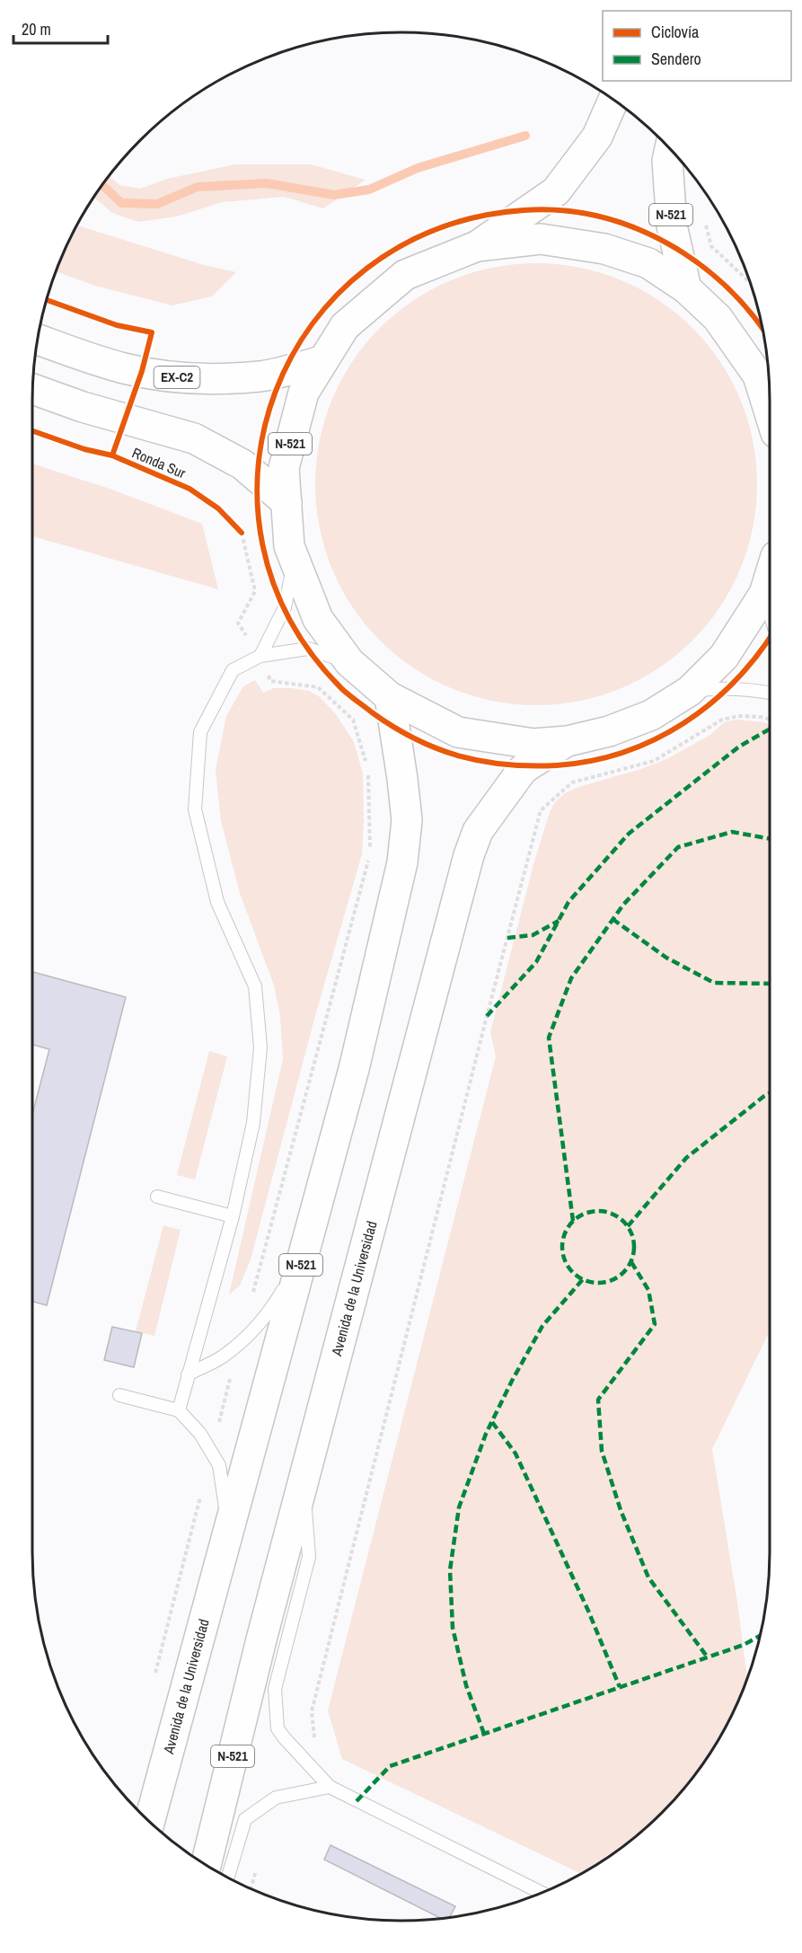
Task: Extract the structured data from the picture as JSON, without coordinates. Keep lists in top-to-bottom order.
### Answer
{
  "streets": {
    "main road": [
      "N-521",
      "EX-C2",
      "Ronda Sur",
      "Avenida de la Universidad"
    ]
  },
  "crossings": [
    ["N-521", "EX-C2"],
    ["N-521", "Ronda Sur"],
    ["N-521", "Avenida de la Universidad"]
  ],
  "legend": ["Ciclovía", "Sendero"],
  "scale_bar": "20 m"
}
